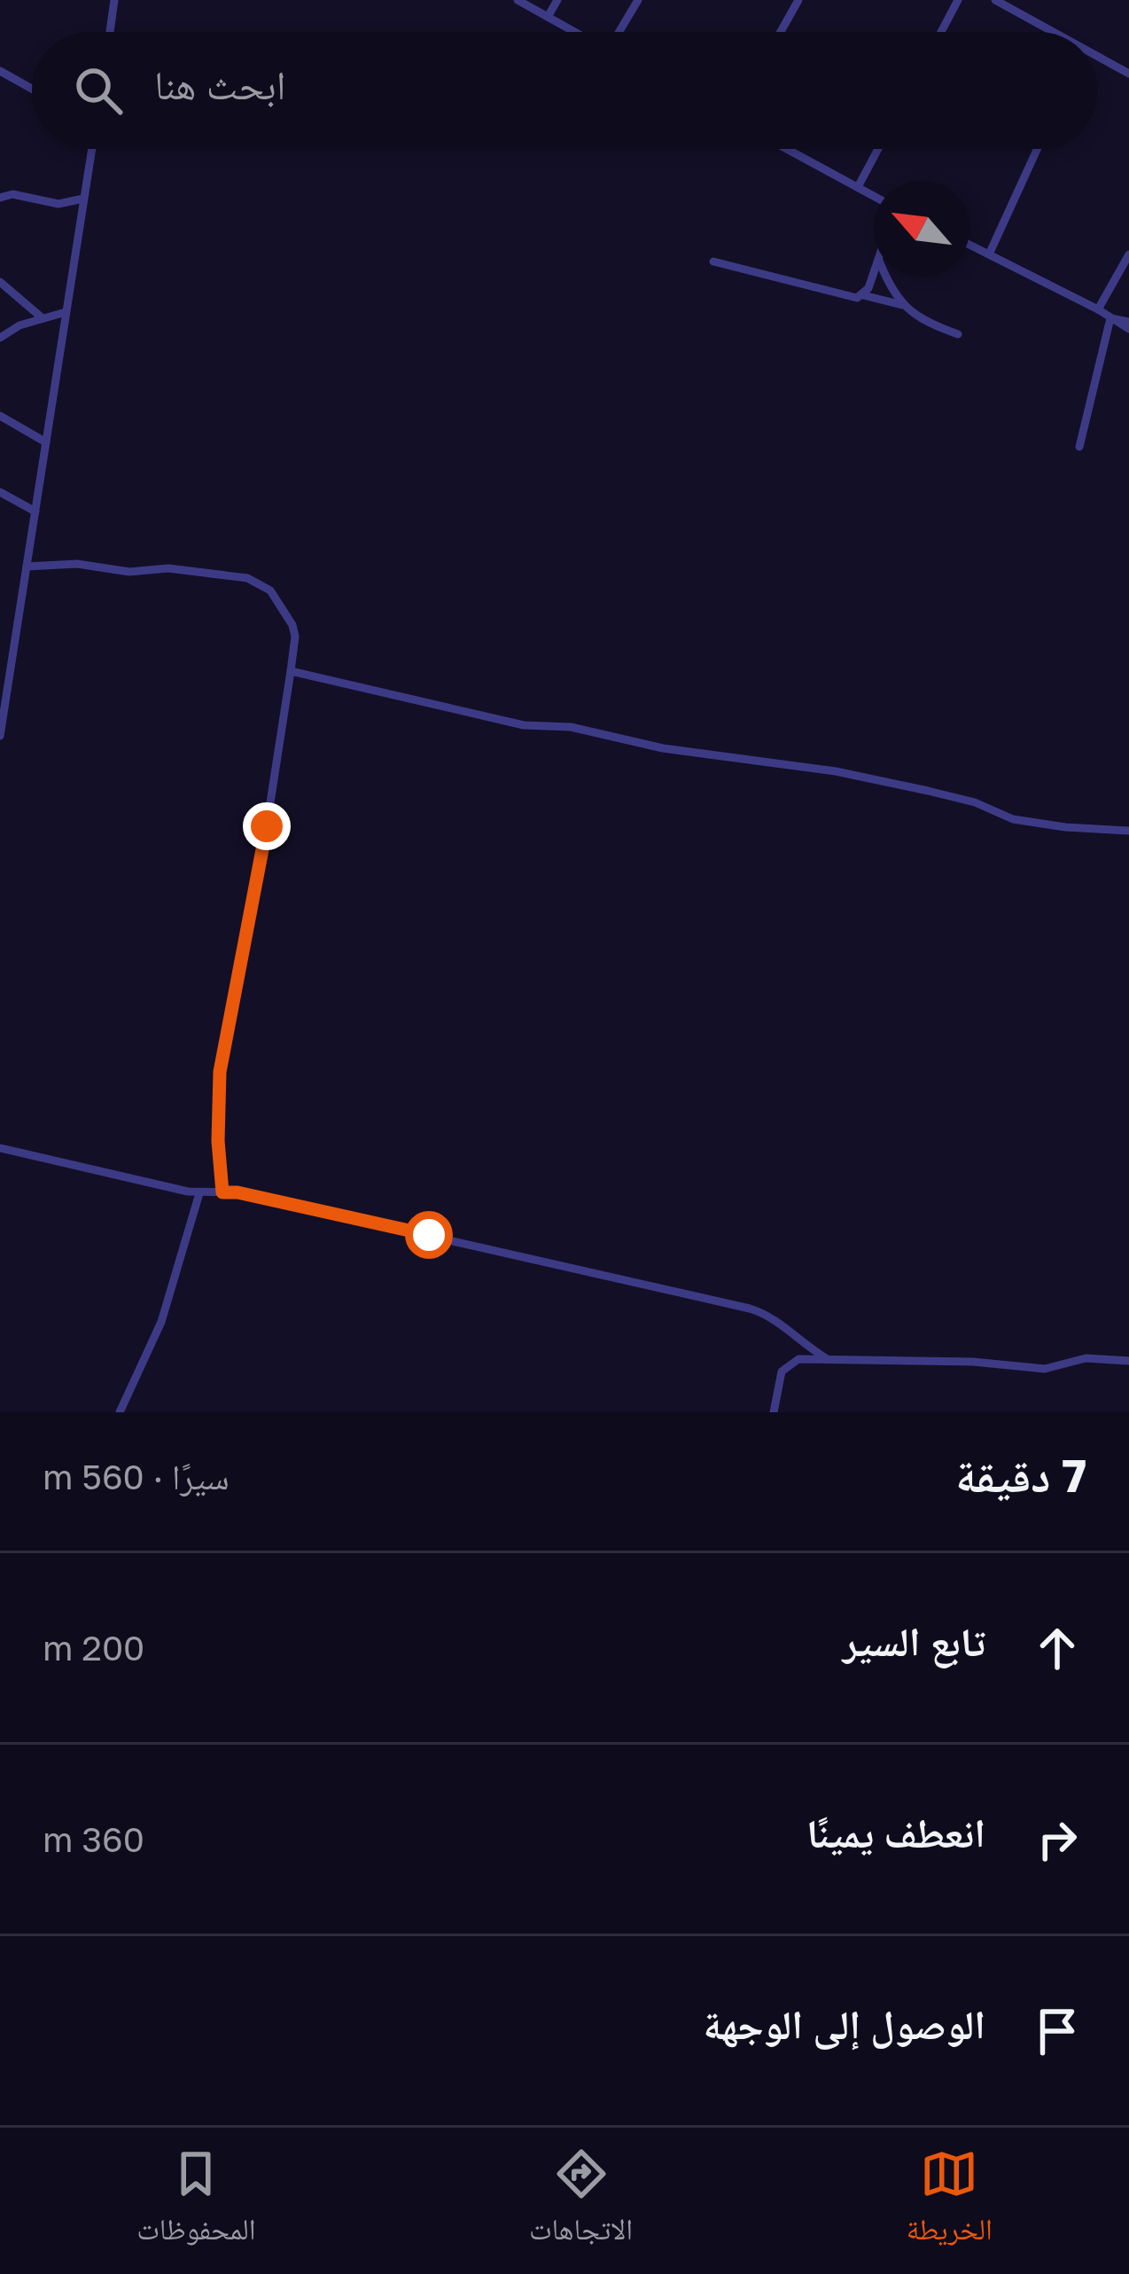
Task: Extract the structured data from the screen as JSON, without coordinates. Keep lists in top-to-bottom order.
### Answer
{
  "north": "top left",
  "page": {
    "search": "ابحث هنا",
    "heading": ["7 دقيقة", "سيرًا · 560 m"],
    "list": [
      ["تابع السير", "200 m"],
      ["انعطف يمينًا", "360 m"],
      "الوصول إلى الوجهة"
    ],
    "nav": ["الخريطة", "الاتجاهات", "المحفوظات"]
  }
}
